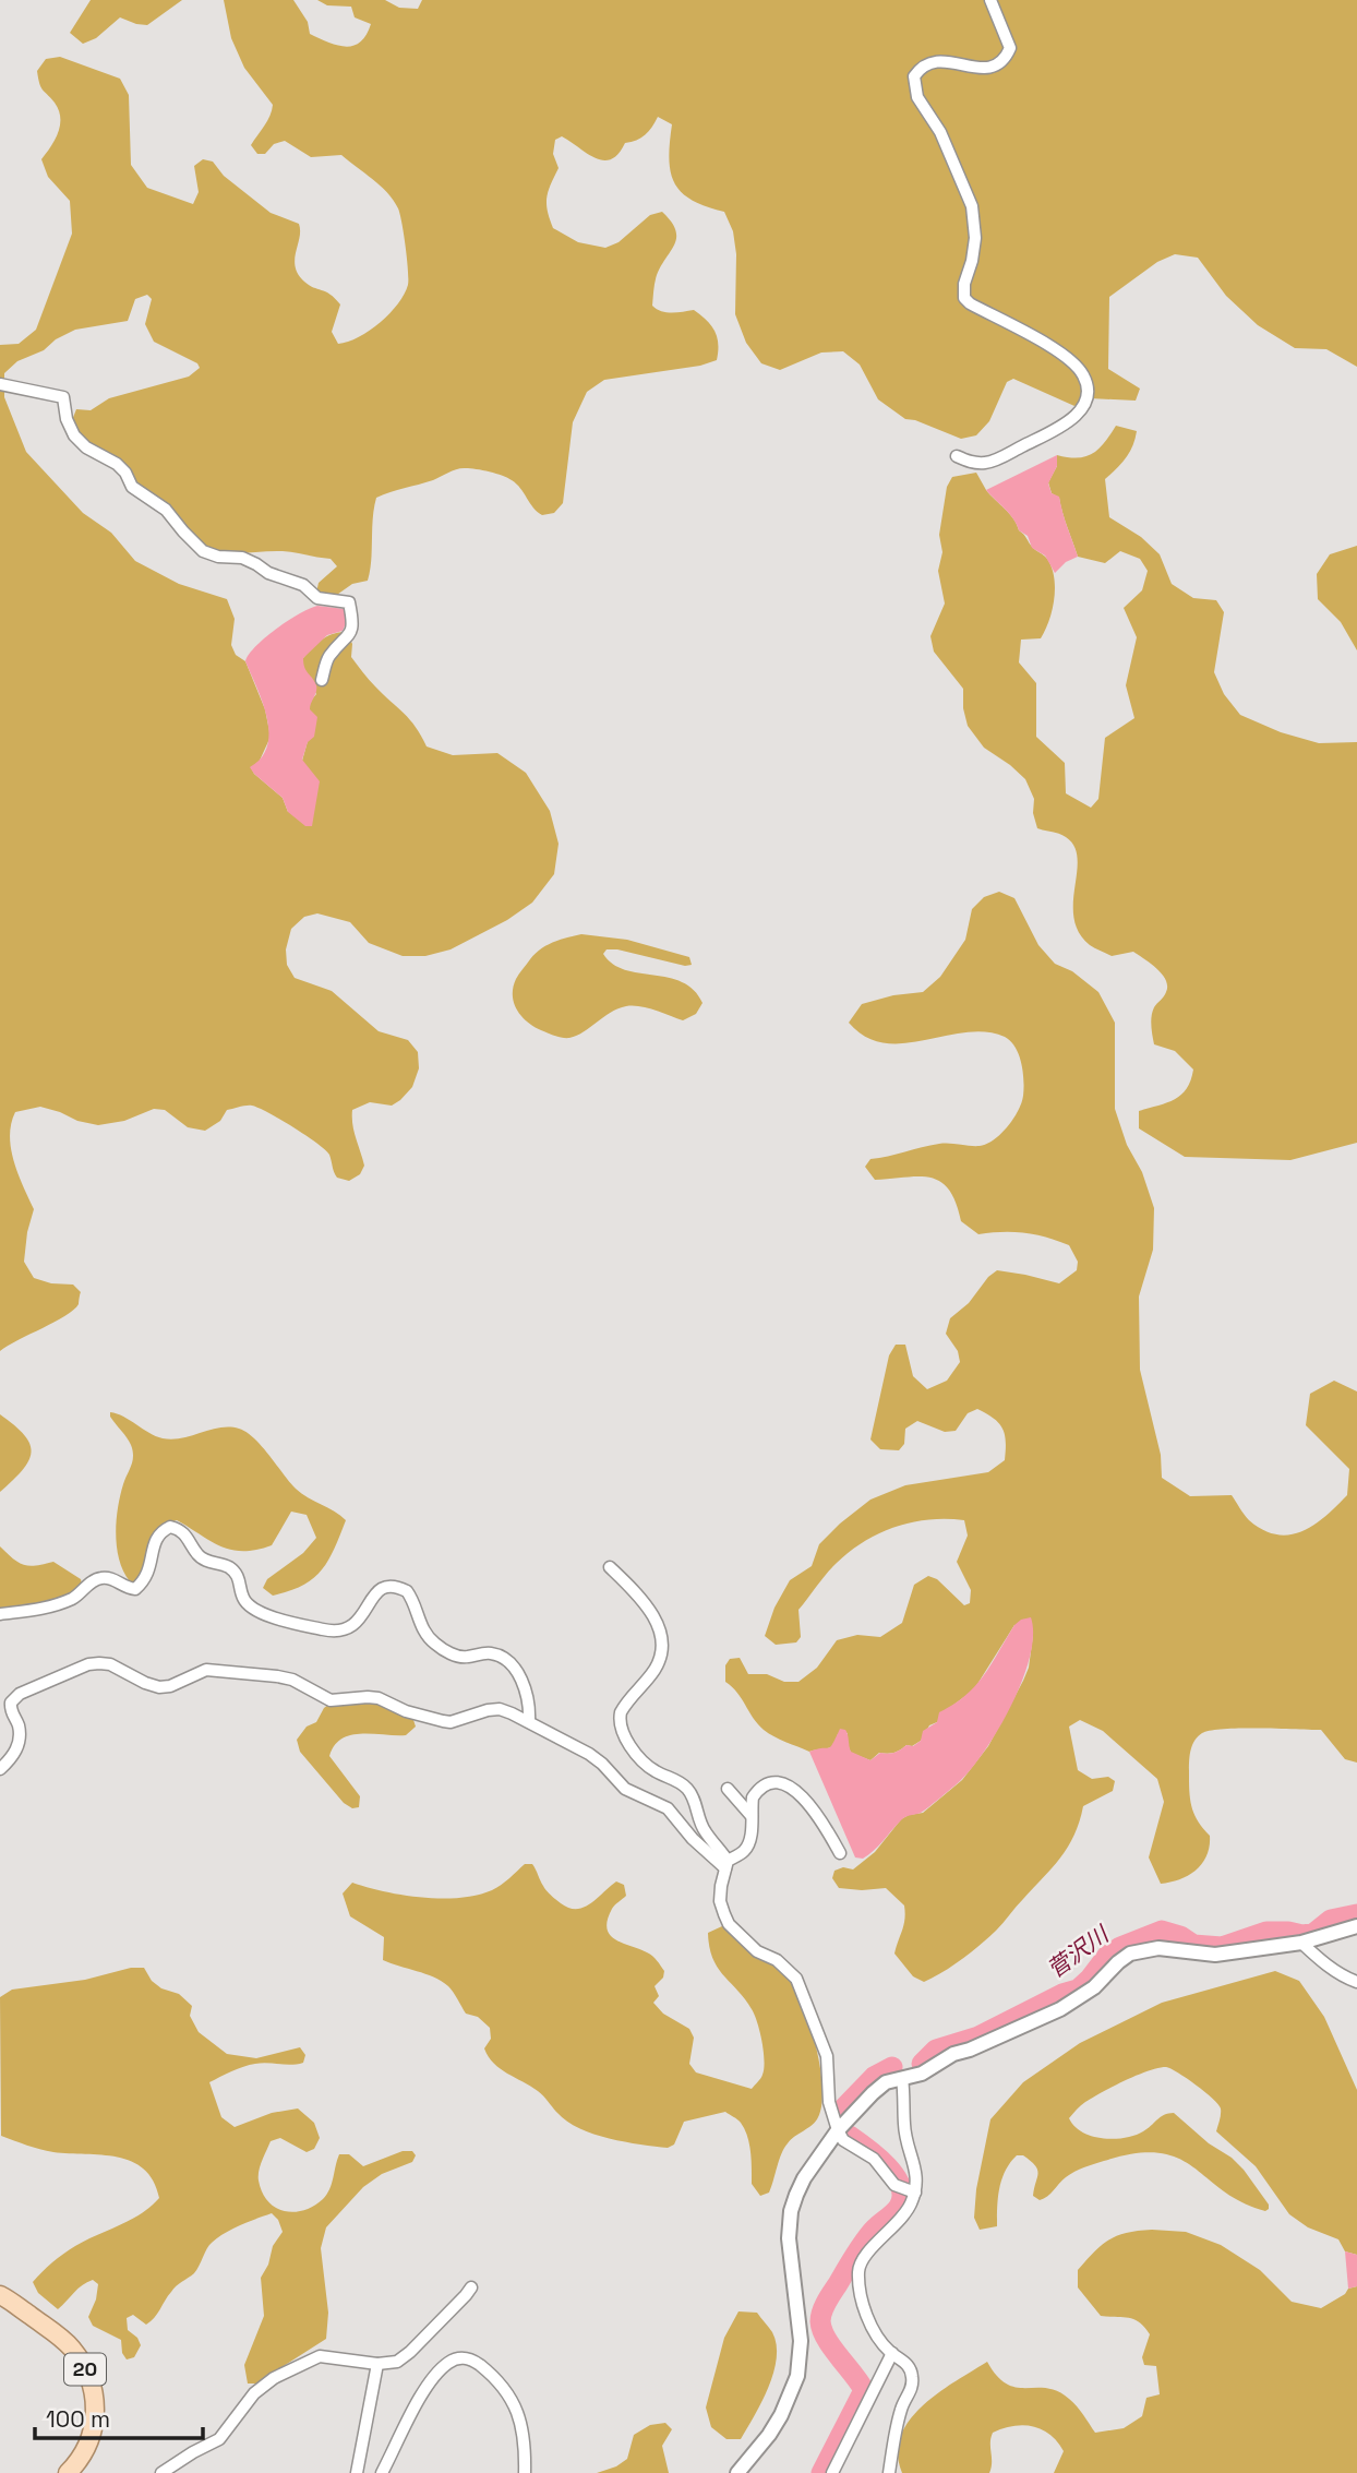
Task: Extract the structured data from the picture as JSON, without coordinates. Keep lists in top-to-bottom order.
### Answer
{
  "streets": {
    "main road": ["20"]
  },
  "water": ["菅沢川"],
  "scale_bar": "100 m"
}
